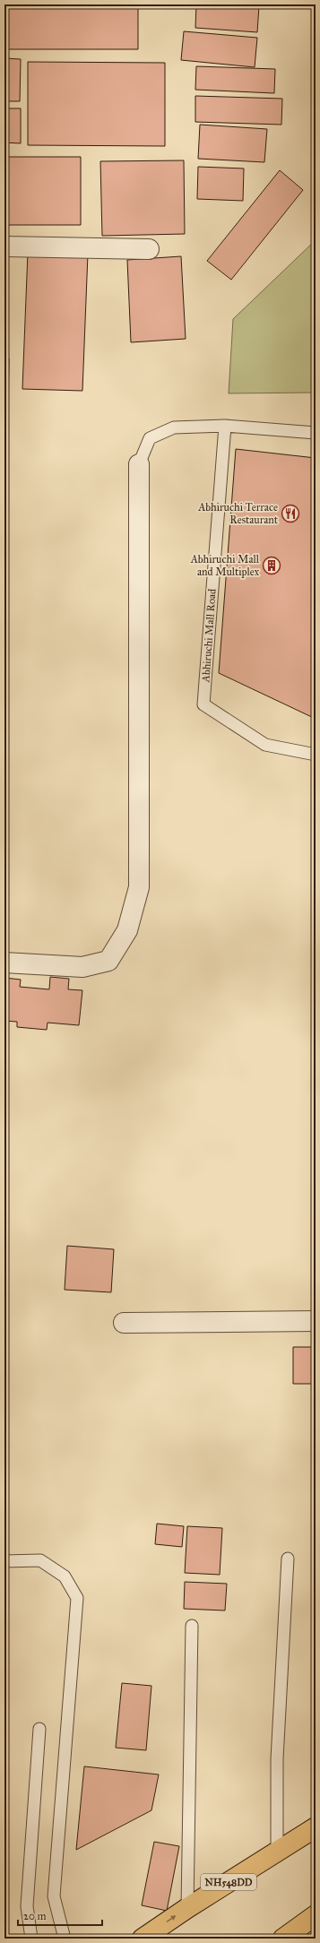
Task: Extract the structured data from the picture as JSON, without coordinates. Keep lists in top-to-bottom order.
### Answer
{
  "streets": {
    "highway": ["NH548DD"],
    "lane": ["Abhiruchi Mall Road"]
  },
  "places": {
    "restaurant": ["Abhiruchi Terrace Restaurant"],
    "building": ["Abhiruchi Mall and Multiplex"]
  },
  "scale_bar": "20 m"
}
